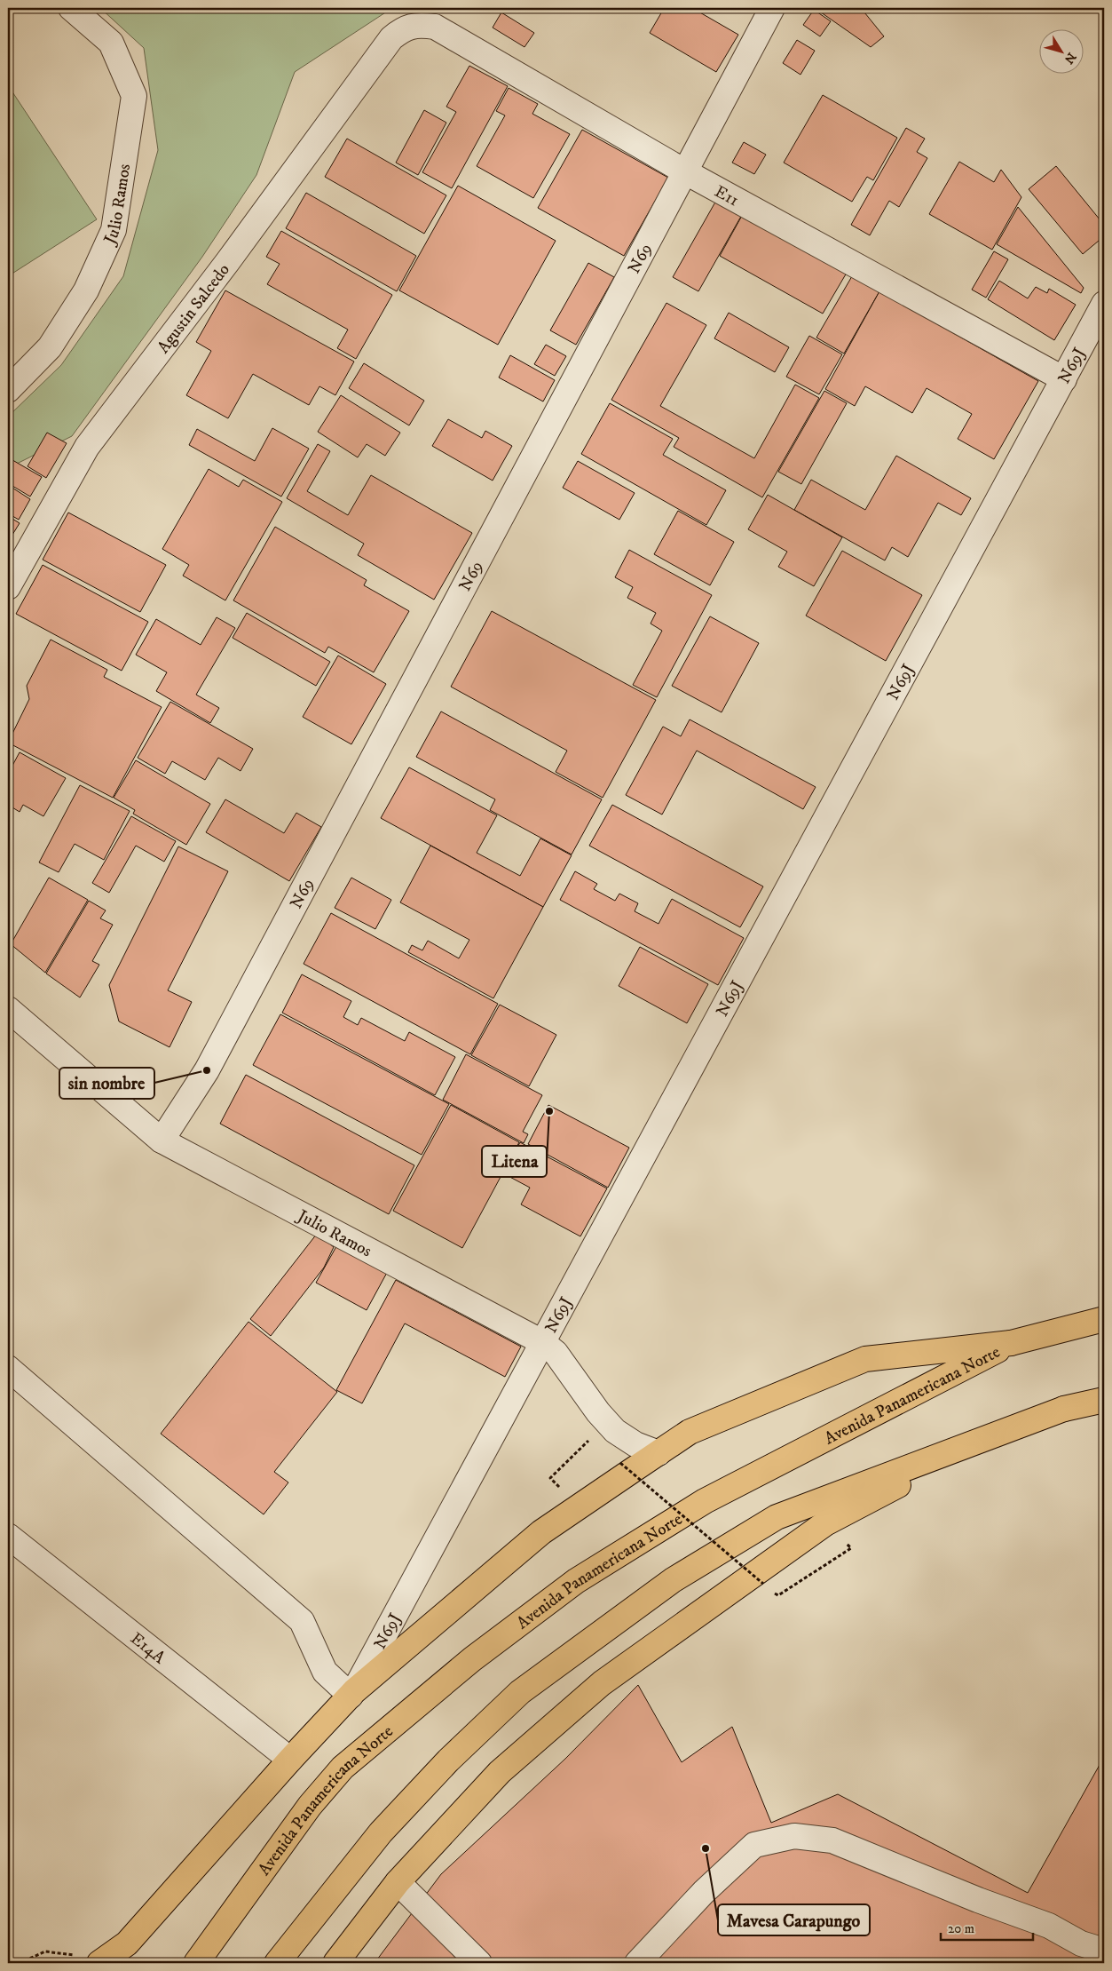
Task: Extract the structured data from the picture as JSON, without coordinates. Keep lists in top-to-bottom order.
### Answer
{
  "streets": {
    "main road": ["Avenida Panamericana Norte"],
    "street": [
      "E11",
      "Julio Ramos",
      "N69",
      "Agustin Salcedo",
      "N69J",
      "E14A"
    ]
  },
  "crossings": [
    ["E11", "N69"],
    ["E11", "Agustin Salcedo"],
    ["E11", "N69J"],
    ["Julio Ramos", "N69"],
    ["Julio Ramos", "N69J"]
  ],
  "places": ["sin nombre", "Litena", "Mavesa Carapungo"],
  "scale_bar": "20 m",
  "north": "bottom right"
}
